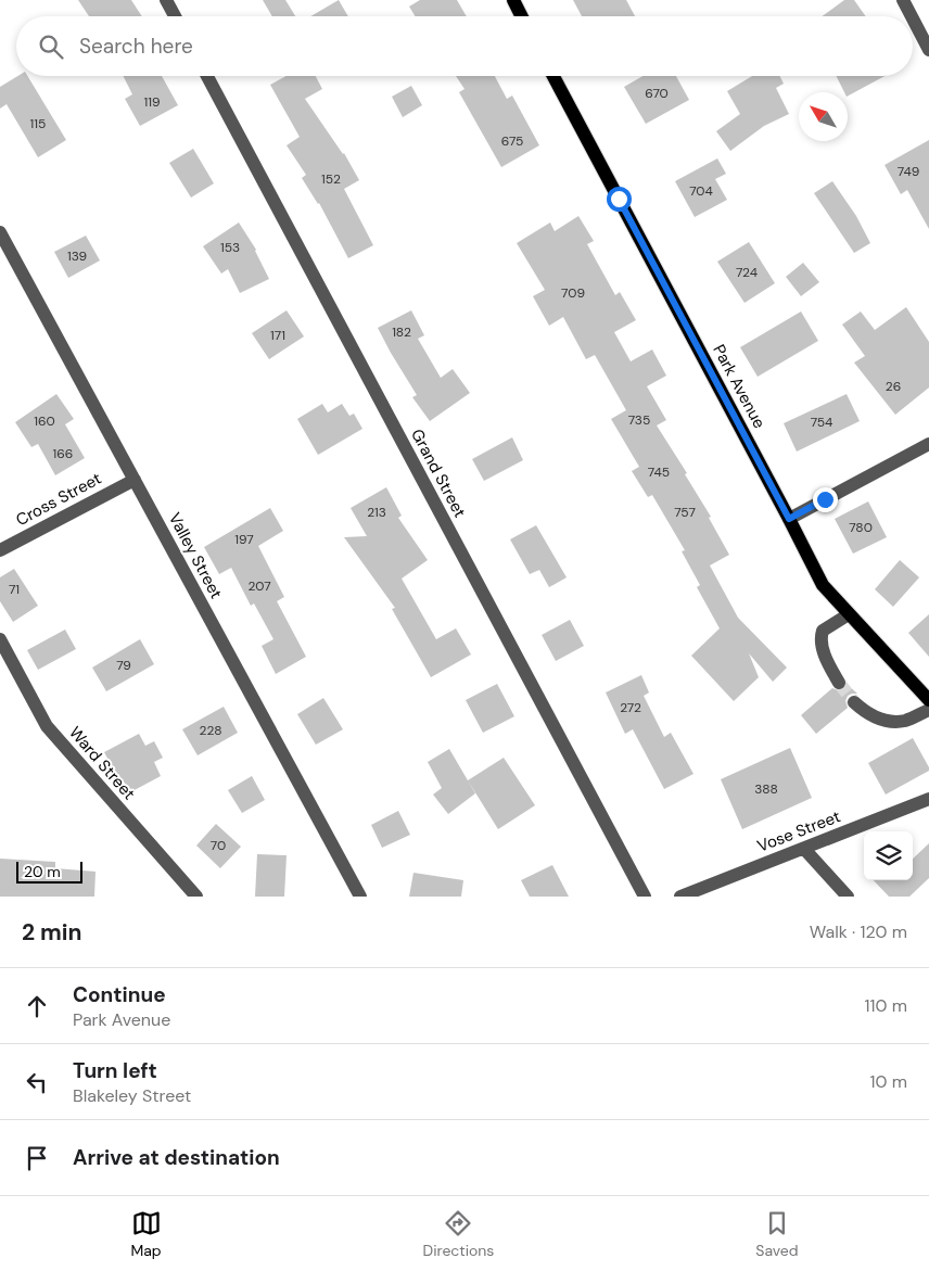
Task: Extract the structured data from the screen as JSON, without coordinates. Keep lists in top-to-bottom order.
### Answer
{
  "streets": {
    "main road": ["Park Avenue"],
    "street": [
      "Grand Street",
      "Cross Street",
      "Valley Street",
      "Ward Street",
      "Vose Street"
    ]
  },
  "crossings": [
    ["Cross Street", "Valley Street"]
  ],
  "house_numbers": [
    "670",
    "119",
    "115",
    "675",
    "749",
    "152",
    "704",
    "153",
    "139",
    "724",
    "709",
    "182",
    "171",
    "26",
    "735",
    "160",
    "754",
    "166",
    "745",
    "213",
    "757",
    "780",
    "197",
    "207",
    "71",
    "79",
    "272",
    "228",
    "388",
    "70"
  ],
  "scale_bar": "20 m",
  "north": "top left",
  "page": {
    "search": "Search here",
    "scale": "20 m",
    "heading": ["2 min", "Walk · 120 m"],
    "list": [
      ["Continue", "Park Avenue", "110 m"],
      ["Turn left", "Blakeley Street", "10 m"],
      "Arrive at destination"
    ],
    "nav": ["Map", "Directions", "Saved"]
  }
}
